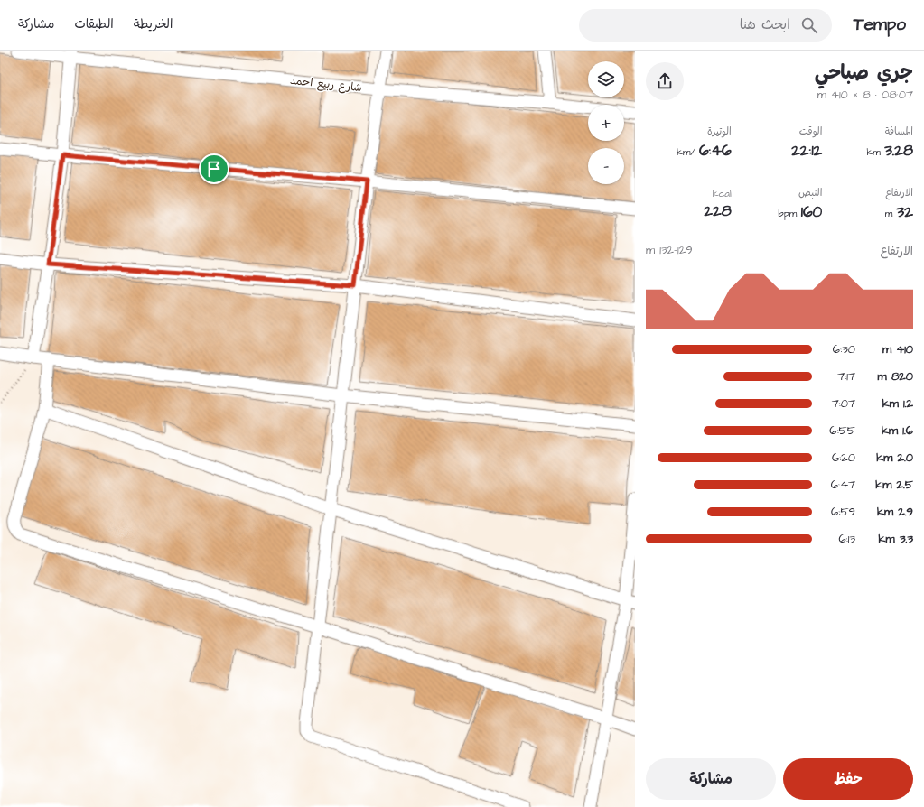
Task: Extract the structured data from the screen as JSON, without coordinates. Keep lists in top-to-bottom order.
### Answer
{
  "streets": {
    "street": ["شارع ربيع احمد"]
  },
  "page": {
    "header": "Tempo",
    "search": "ابحث هنا",
    "nav": ["الخريطة", "الطبقات", "مشاركة"],
    "heading": ["جري صباحي", "08:07 · 8 × 410 m"],
    "map_buttons": ["+", "−"],
    "stats": [
      ["المسافة", "3.28 km"],
      ["الوقت", "22:12"],
      ["الوتيرة", "6:46 /km"],
      ["الارتفاع", "32 m"],
      ["النبض", "160 bpm"],
      ["kcal", "228"]
    ],
    "chart": ["الارتفاع", "129–132 m"],
    "list": [
      {
        "name": "410 m",
        "note": "6:30"
      },
      {
        "name": "820 m",
        "note": "7:17"
      },
      {
        "name": "1.2 km",
        "note": "7:07"
      },
      {
        "name": "1.6 km",
        "note": "6:55"
      },
      {
        "name": "2.0 km",
        "note": "6:20"
      },
      {
        "name": "2.5 km",
        "note": "6:47"
      },
      {
        "name": "2.9 km",
        "note": "6:59"
      },
      {
        "name": "3.3 km",
        "note": "6:13"
      }
    ],
    "buttons": ["حفظ", "مشاركة"]
  }
}
